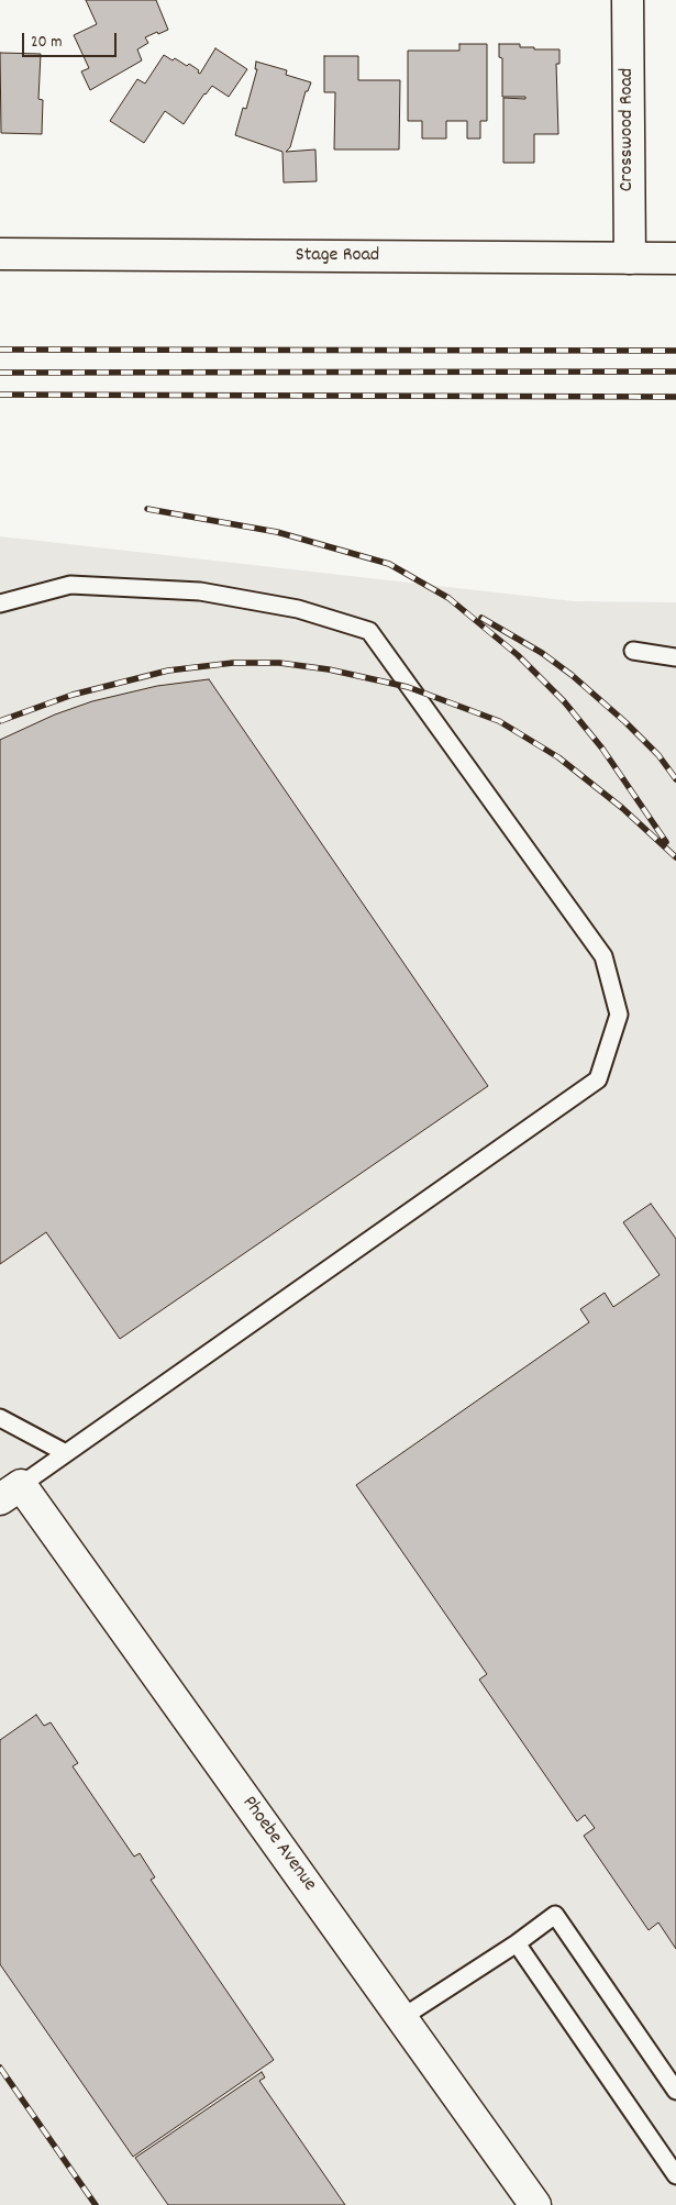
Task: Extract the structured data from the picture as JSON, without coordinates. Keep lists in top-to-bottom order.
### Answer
{
  "streets": {
    "street": ["Crosswood Road", "Stage Road", "Phoebe Avenue"]
  },
  "crossings": [
    ["Crosswood Road", "Stage Road"]
  ],
  "scale_bar": "20 m"
}
